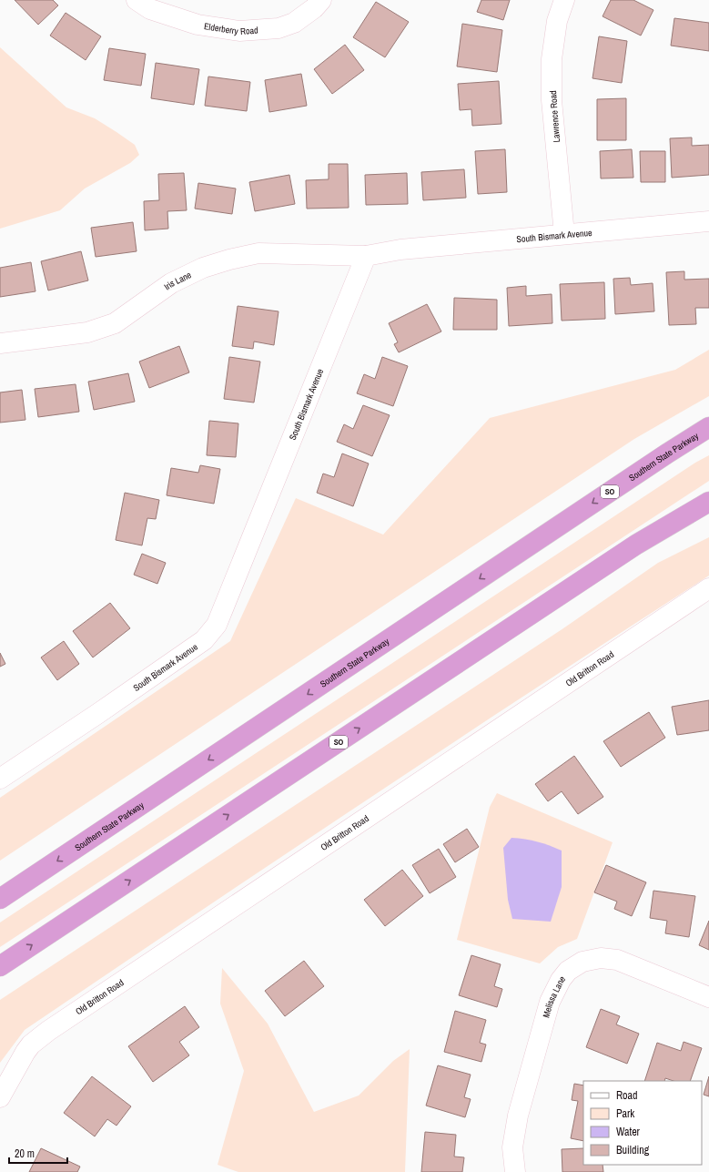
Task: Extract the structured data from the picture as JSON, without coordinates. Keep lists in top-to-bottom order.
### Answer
{
  "streets": {
    "highway": ["Southern State Parkway", "SO"],
    "street": [
      "Elderberry Road",
      "Lawrence Road",
      "South Bismark Avenue",
      "Iris Lane",
      "Old Britton Road",
      "Melissa Lane"
    ]
  },
  "crossings": [
    ["Lawrence Road", "South Bismark Avenue"],
    ["South Bismark Avenue", "Iris Lane"]
  ],
  "legend": [
    "Road",
    "Park",
    "Water",
    "Building"
  ],
  "scale_bar": "20 m"
}
